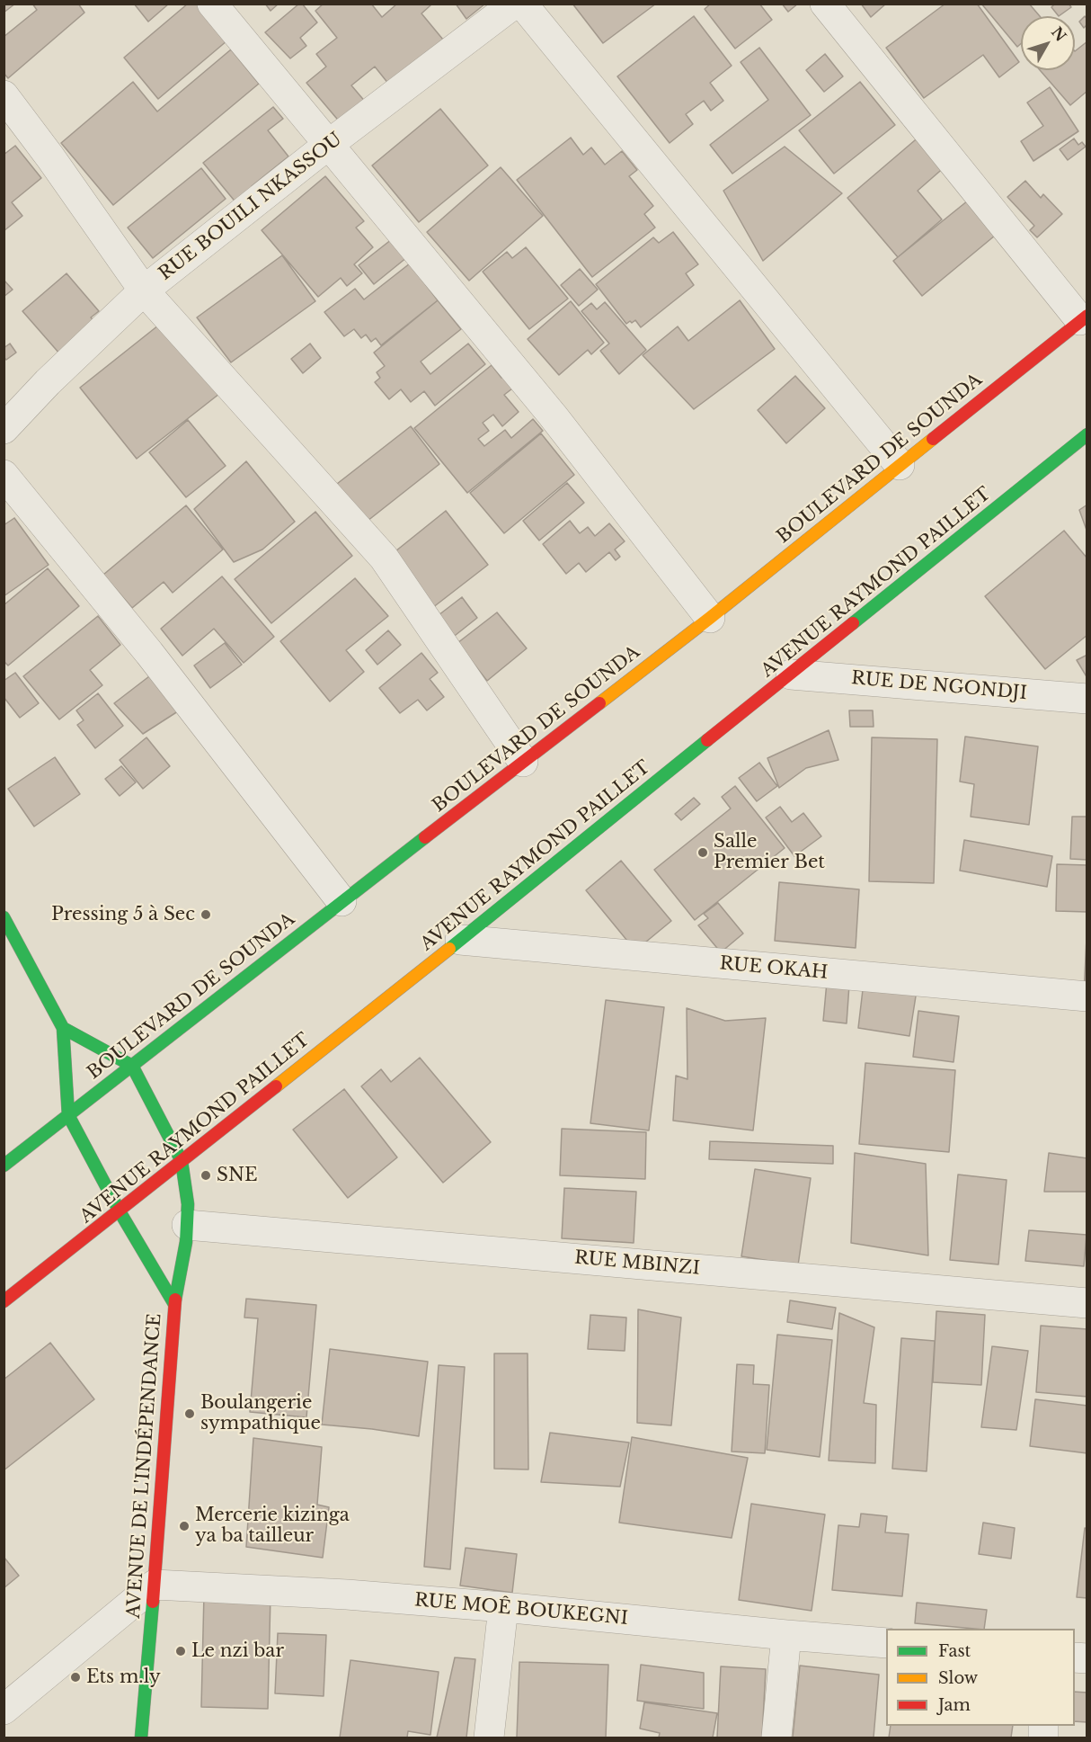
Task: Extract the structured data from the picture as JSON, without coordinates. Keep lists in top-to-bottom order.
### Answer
{
  "streets": {
    "main road": ["BOULEVARD DE SOUNDA", "AVENUE RAYMOND PAILLET", "AVENUE DE L'INDÉPENDANCE"],
    "street": [
      "RUE BOUILI NKASSOU",
      "RUE DE NGONDJI",
      "RUE OKAH",
      "RUE MBINZI",
      "RUE MOÊ BOUKEGNI"
    ]
  },
  "crossings": [
    ["BOULEVARD DE SOUNDA", "AVENUE DE L'INDÉPENDANCE"],
    ["AVENUE RAYMOND PAILLET", "RUE DE NGONDJI"],
    ["AVENUE RAYMOND PAILLET", "RUE OKAH"],
    ["AVENUE RAYMOND PAILLET", "AVENUE DE L'INDÉPENDANCE"],
    ["RUE MBINZI", "AVENUE DE L'INDÉPENDANCE"],
    ["AVENUE DE L'INDÉPENDANCE", "RUE MOÊ BOUKEGNI"]
  ],
  "places": [
    "Salle Premier Bet",
    "Pressing 5 à Sec",
    "SNE",
    "Boulangerie sympathique",
    "Mercerie kizinga ya ba tailleur",
    "Le nzi bar",
    "Ets m.ly"
  ],
  "legend": ["Fast", "Slow", "Jam"],
  "north": "top right"
}
